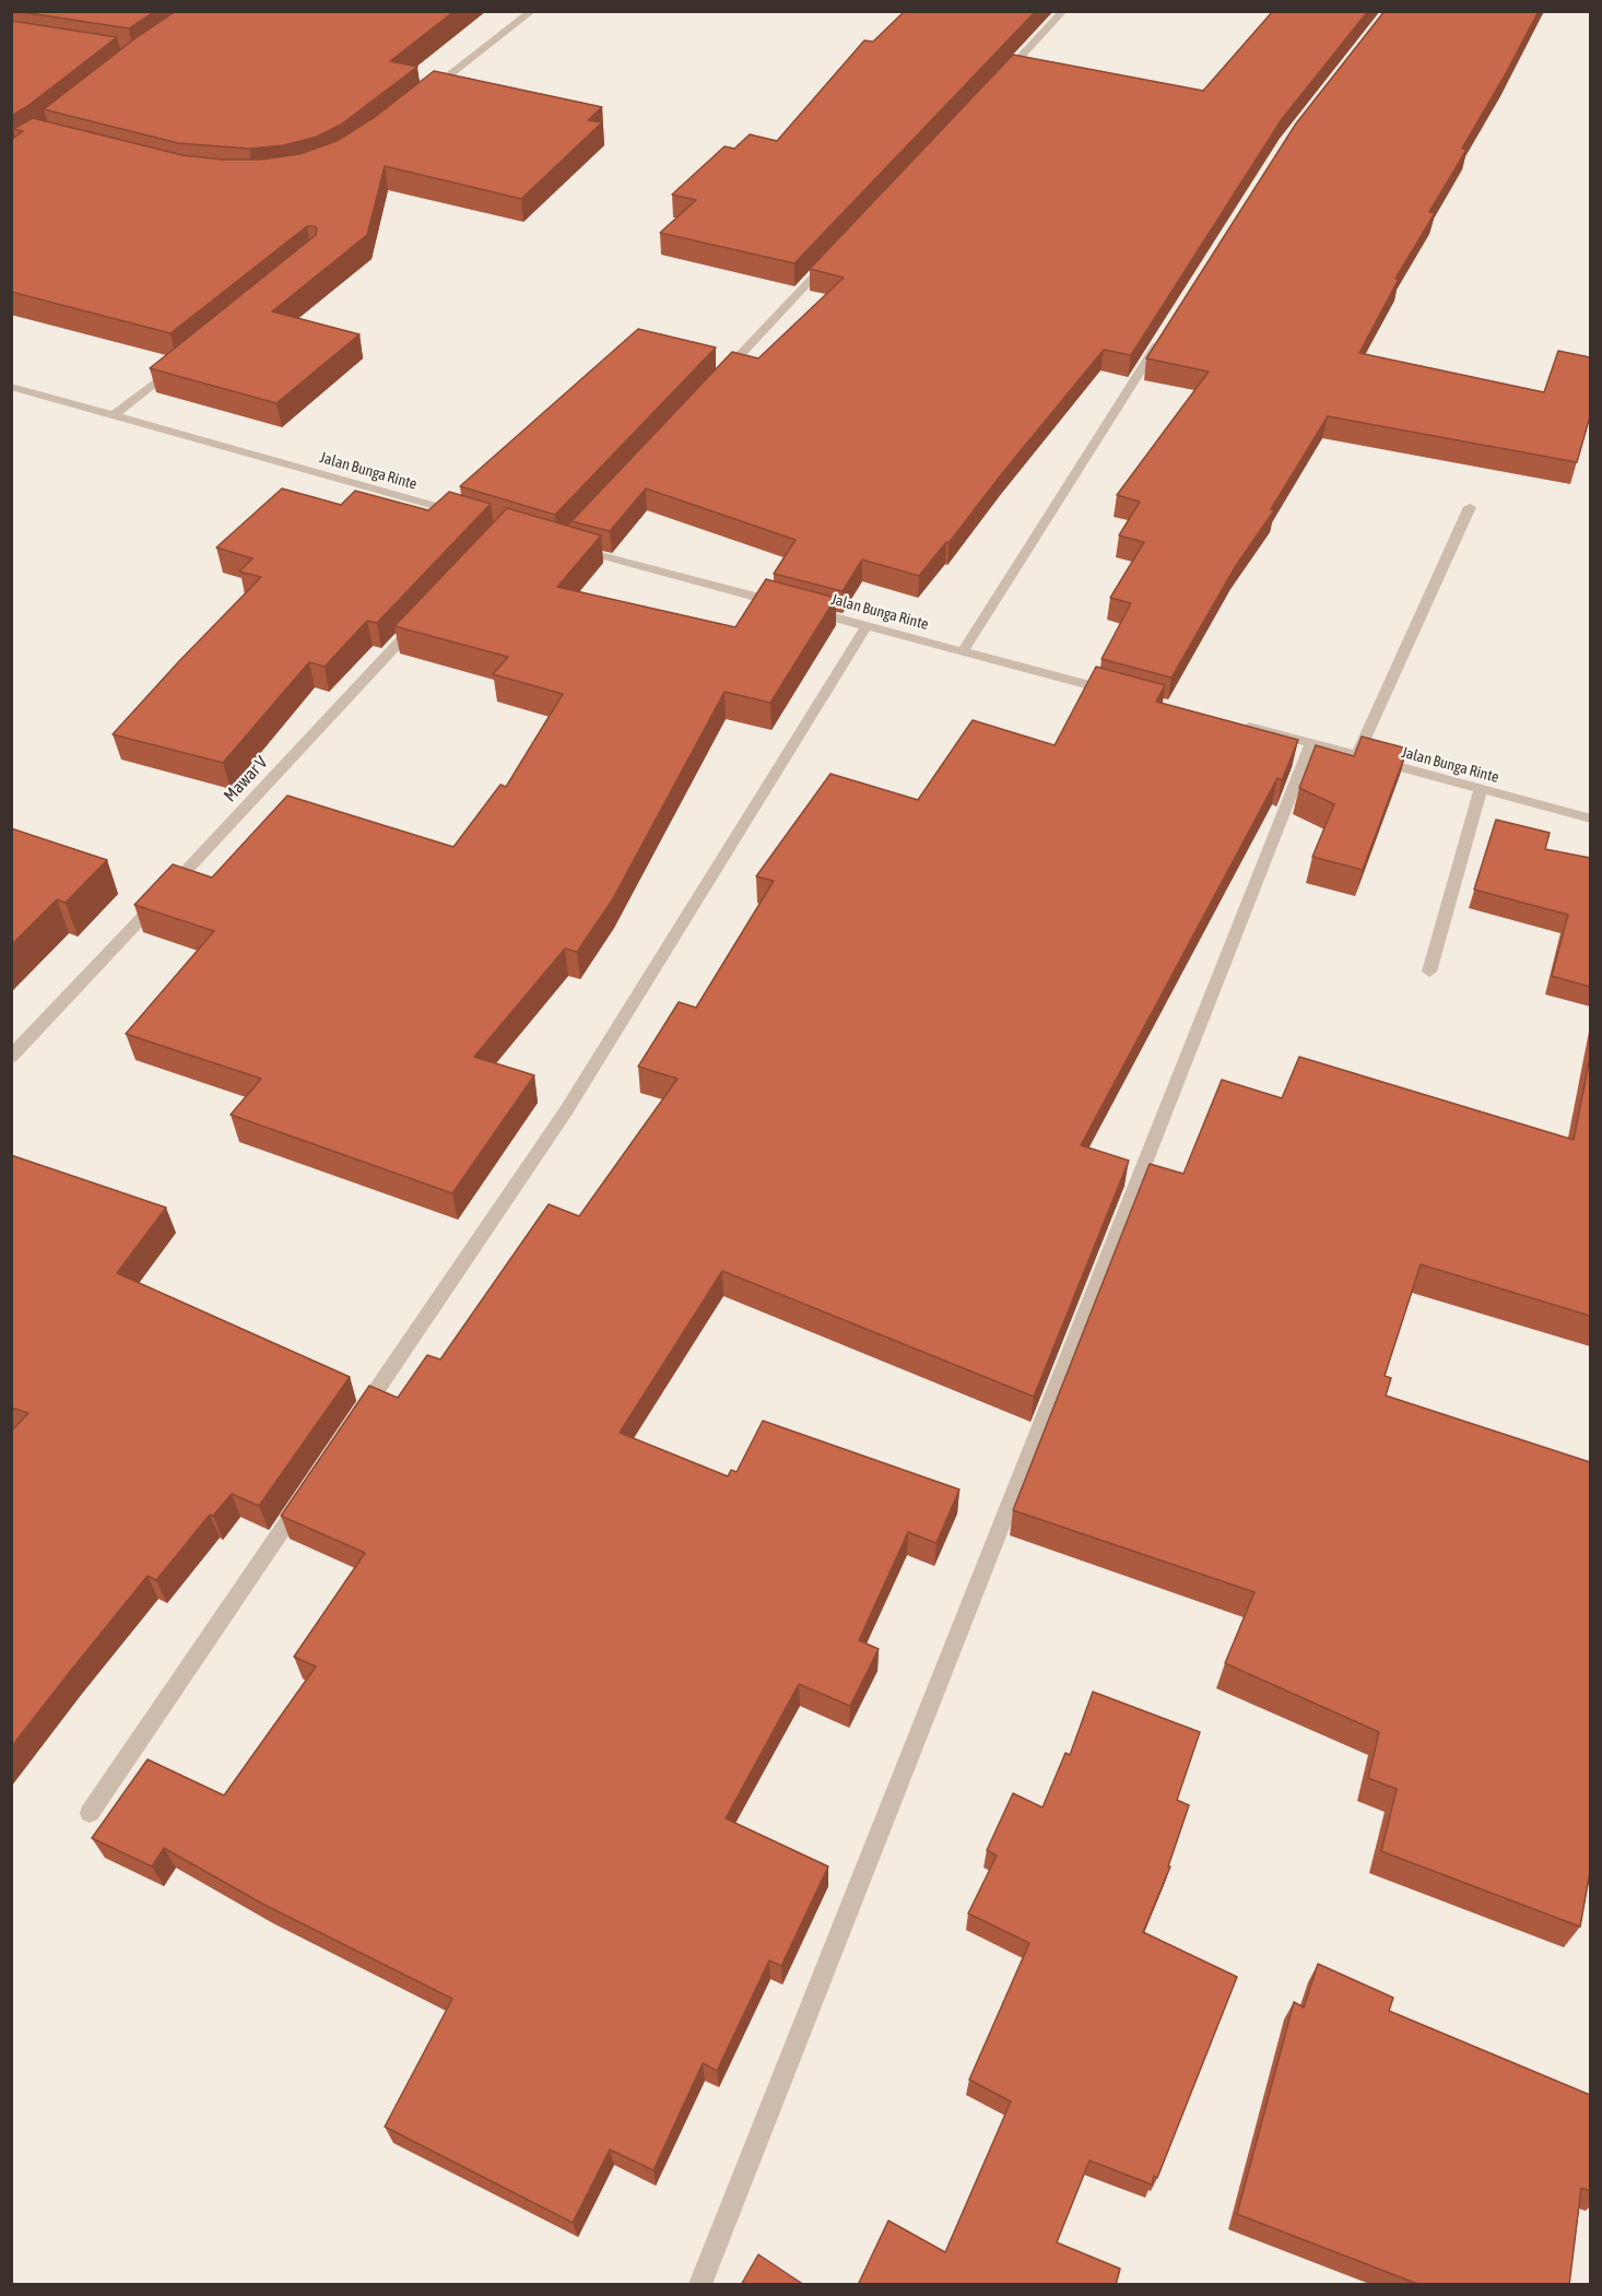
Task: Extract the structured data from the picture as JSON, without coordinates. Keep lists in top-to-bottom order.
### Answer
{
  "streets": {
    "street": ["Jalan Bunga Rinte", "Mawar V"]
  }
}
